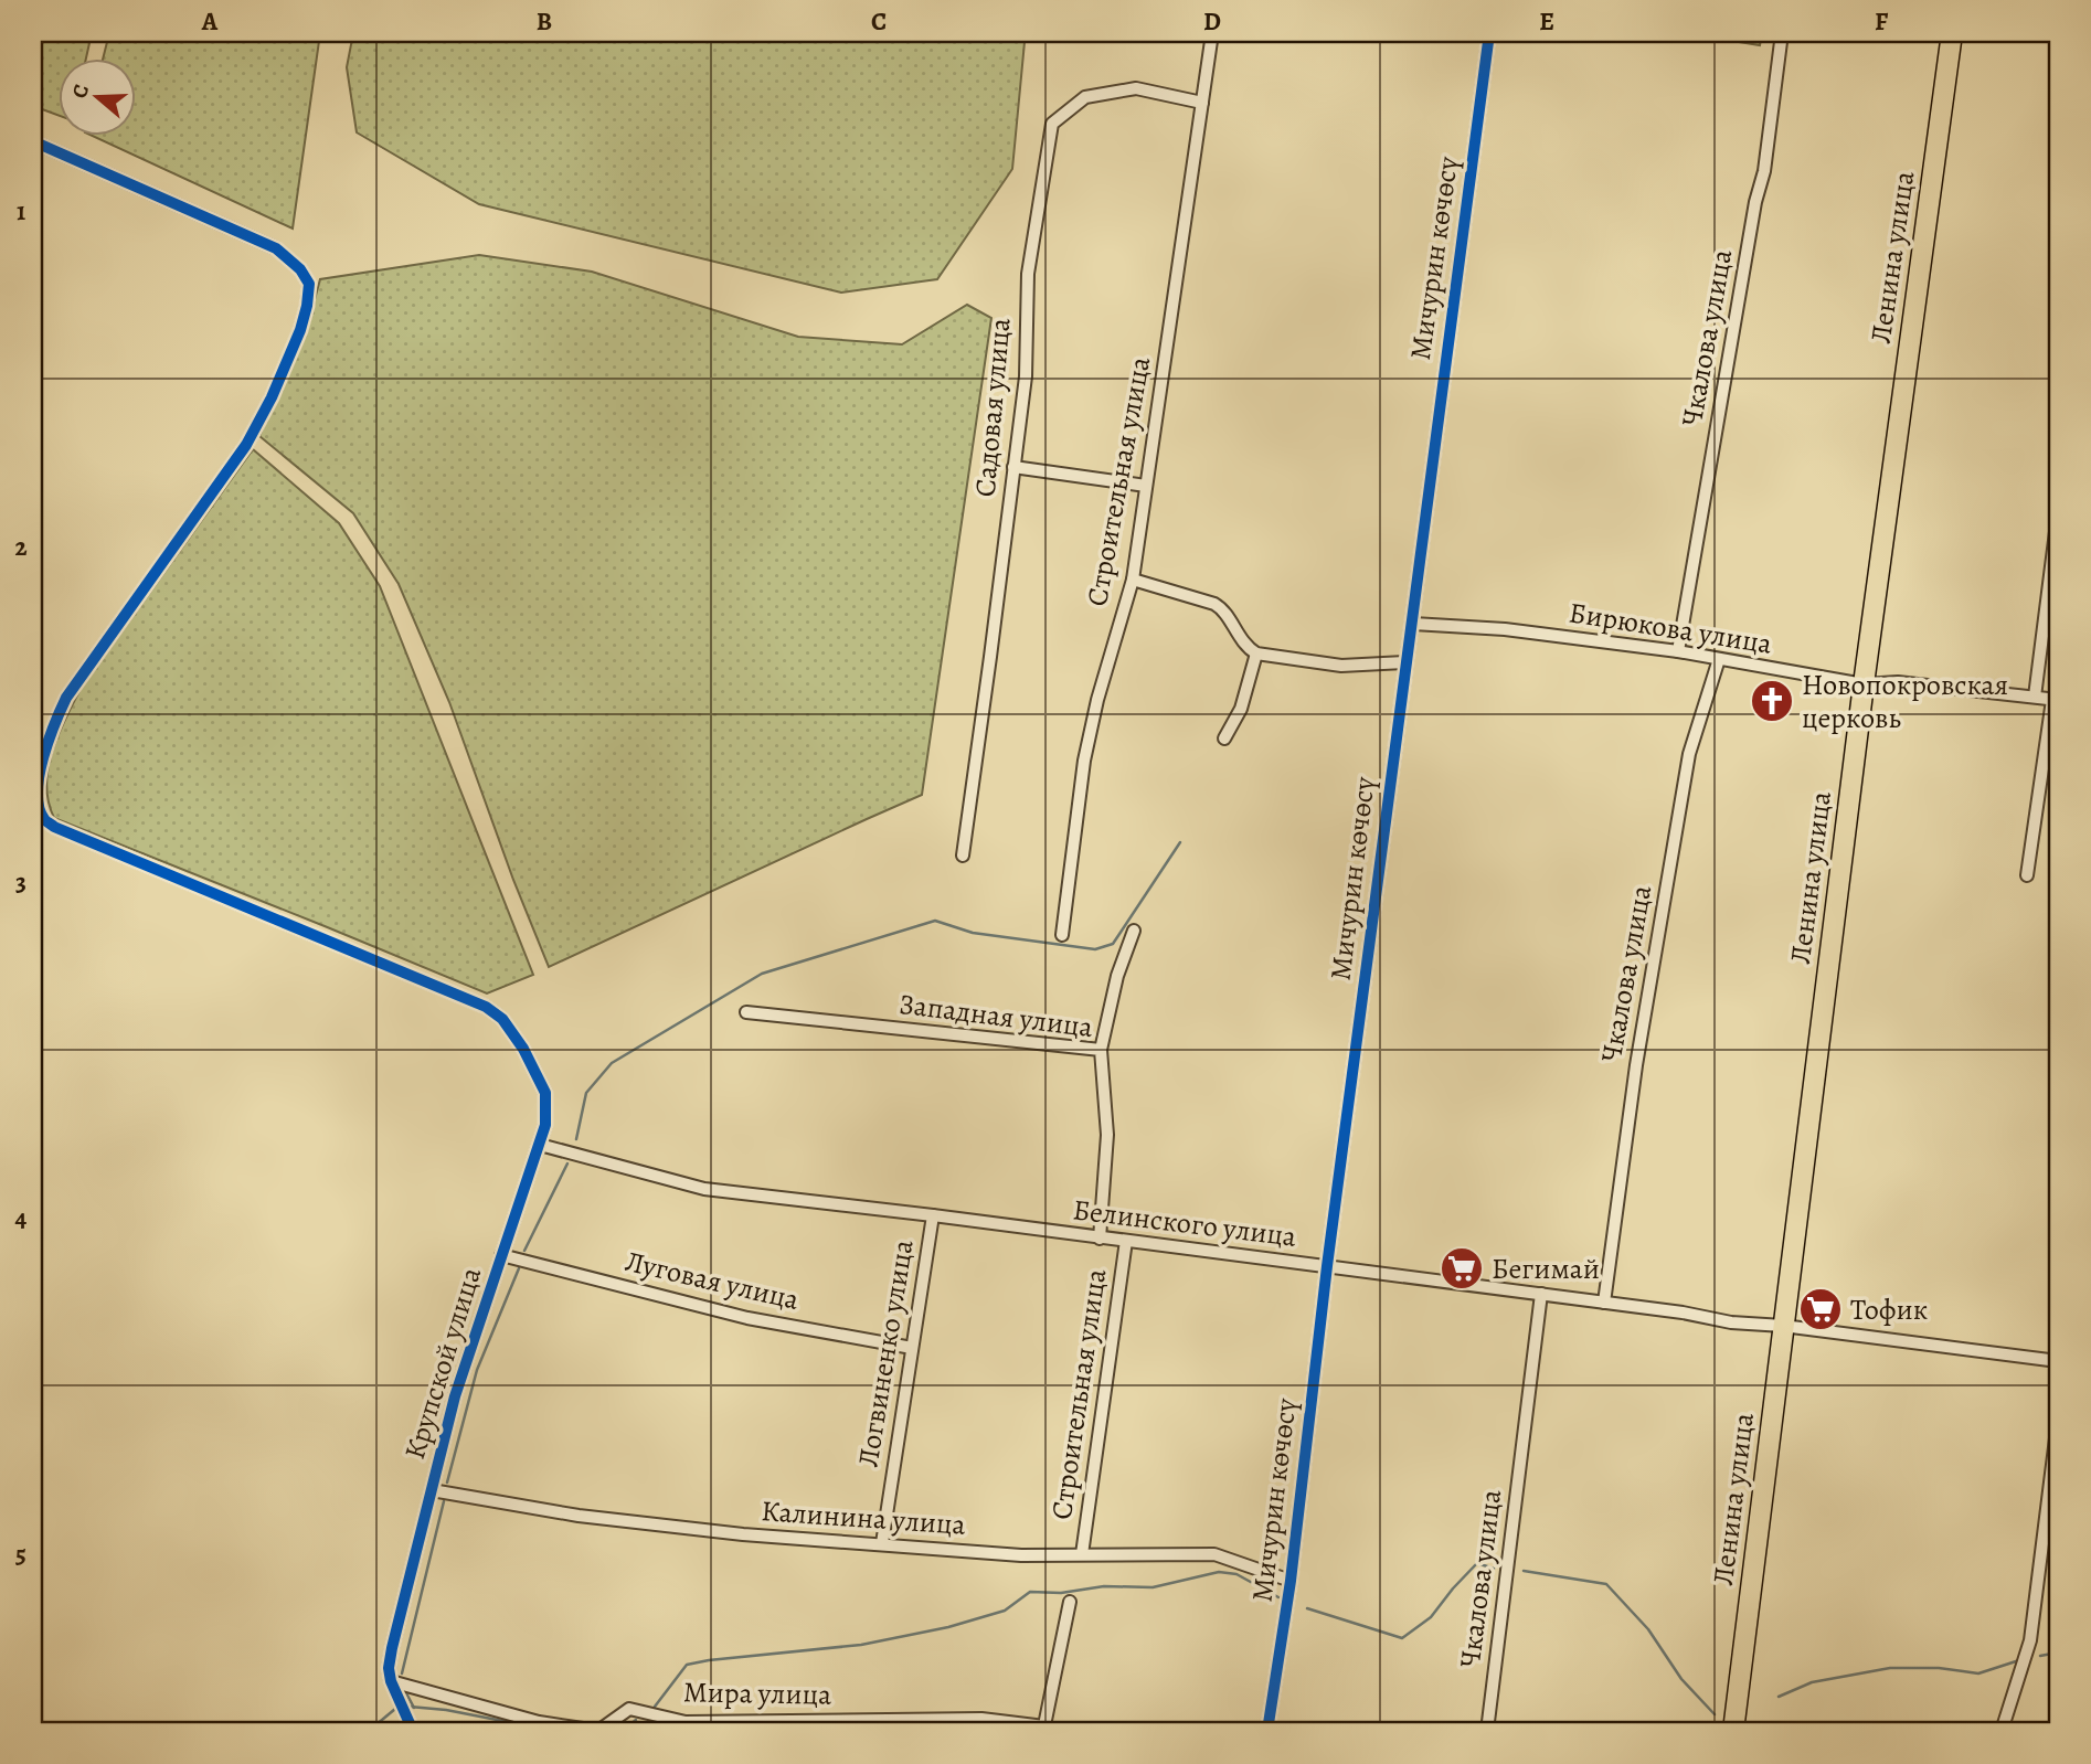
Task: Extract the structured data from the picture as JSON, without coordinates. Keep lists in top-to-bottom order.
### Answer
{
  "streets": {
    "main road": ["Ленина улица"],
    "street": [
      "Мичурин көчөсү",
      "Чкалова улица",
      "Садовая улица",
      "Строительная улица",
      "Бирюкова улица",
      "Западная улица",
      "Белинского улица",
      "Луговая улица",
      "Логвиненко улица",
      "Крупской улица",
      "Калинина улица",
      "Мира улица"
    ]
  },
  "crossings": [
    ["Ленина улица", "Бирюкова улица"],
    ["Ленина улица", "Белинского улица"],
    ["Мичурин көчөсү", "Бирюкова улица"],
    ["Мичурин көчөсү", "Белинского улица"],
    ["Мичурин көчөсү", "Калинина улица"],
    ["Чкалова улица", "Бирюкова улица"],
    ["Чкалова улица", "Белинского улица"],
    ["Садовая улица", "Строительная улица"],
    ["Строительная улица", "Белинского улица"],
    ["Строительная улица", "Калинина улица"],
    ["Западная улица", "Белинского улица"],
    ["Белинского улица", "Логвиненко улица"],
    ["Белинского улица", "Крупской улица"],
    ["Луговая улица", "Логвиненко улица"],
    ["Луговая улица", "Крупской улица"],
    ["Логвиненко улица", "Калинина улица"],
    ["Крупской улица", "Калинина улица"],
    ["Крупской улица", "Мира улица"]
  ],
  "places": {
    "church": ["Новопокровская церковь"],
    "supermarket": ["Бегимай", "Тофик"]
  },
  "north": "left",
  "grid": {
    "columns": [
      "A",
      "B",
      "C",
      "D",
      "E",
      "F"
    ],
    "rows": [
      "1",
      "2",
      "3",
      "4",
      "5"
    ]
  }
}
